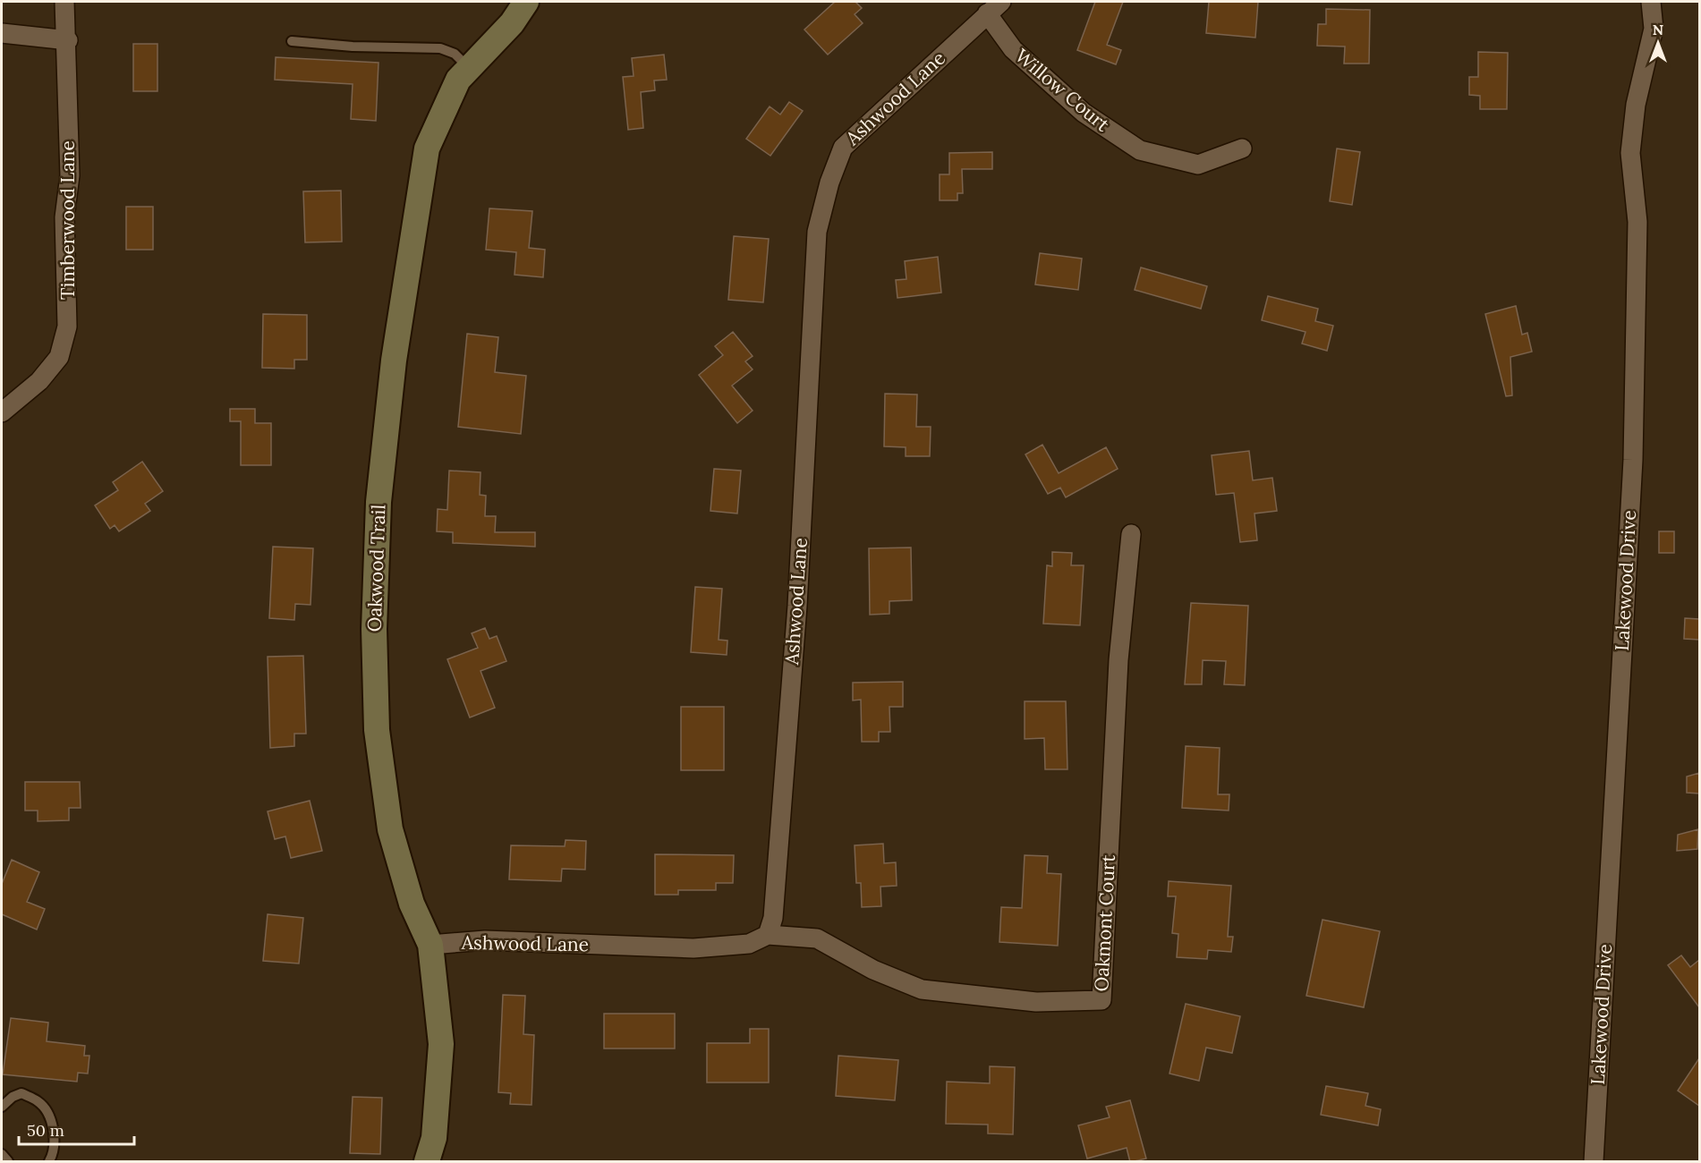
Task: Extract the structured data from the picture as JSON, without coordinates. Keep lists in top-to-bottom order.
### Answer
{
  "streets": {
    "street": [
      "Willow Court",
      "Ashwood Lane",
      "Timberwood Lane",
      "Oakwood Trail",
      "Lakewood Drive",
      "Oakmont Court"
    ]
  },
  "crossings": [
    ["Willow Court", "Ashwood Lane"],
    ["Ashwood Lane", "Oakwood Trail"],
    ["Ashwood Lane", "Oakmont Court"]
  ],
  "scale_bar": "50 m",
  "north": "top"
}
